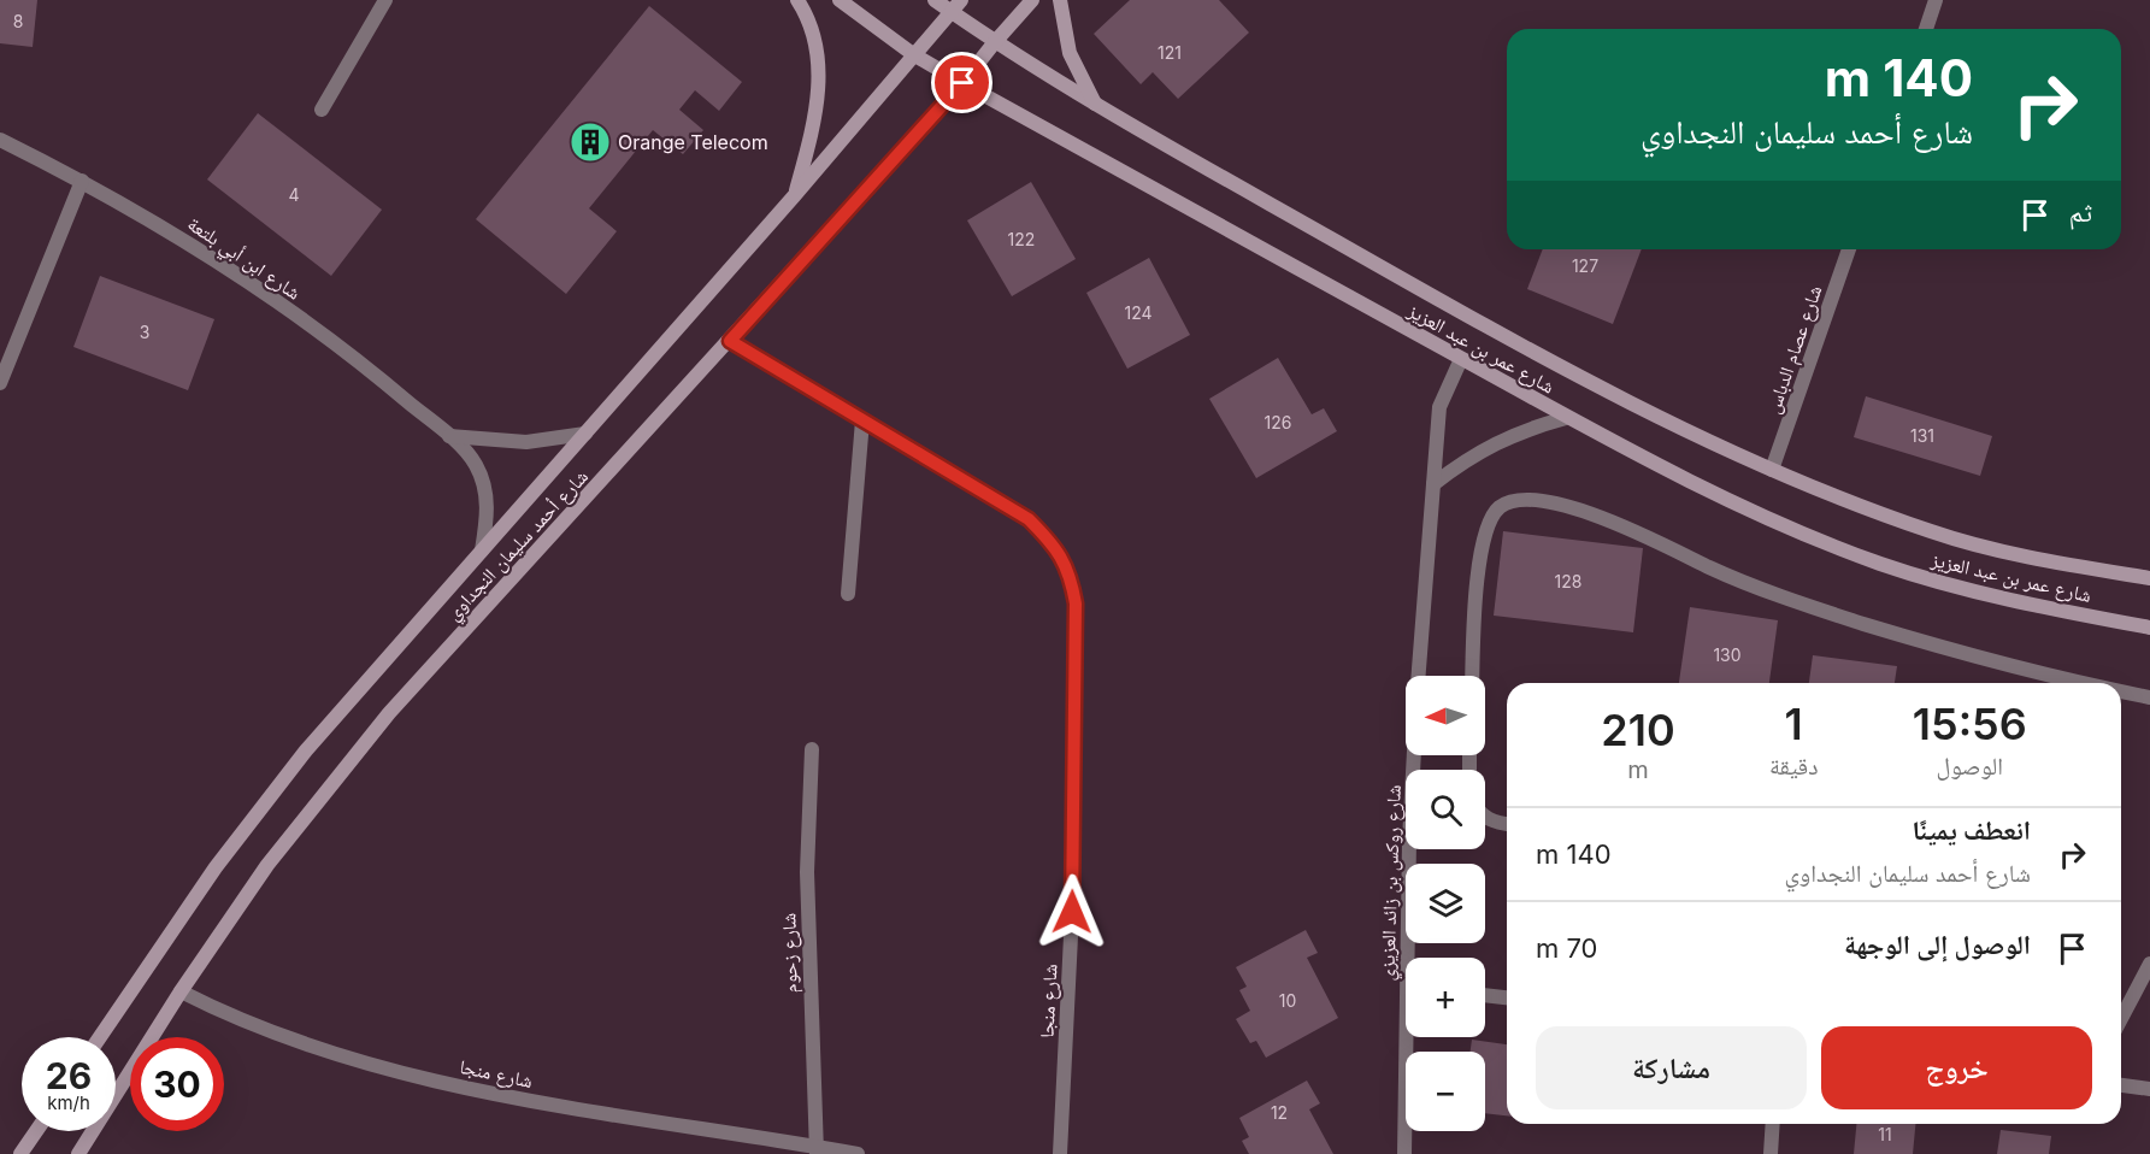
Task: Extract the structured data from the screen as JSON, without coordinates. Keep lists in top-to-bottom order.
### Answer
{
  "streets": {
    "street": [
      "شارع ابن أبي بلتعة",
      "شارع عمر بن عبد العزيز",
      "شارع عصام الدباس",
      "شارع أحمد سليمان النجداوي",
      "شارع روكس بن زائد العزيزي",
      "شارع زحوم",
      "شارع منجا"
    ]
  },
  "crossings": [
    ["شارع ابن أبي بلتعة", "شارع أحمد سليمان النجداوي"],
    ["شارع عمر بن عبد العزيز", "شارع عصام الدباس"],
    ["شارع عمر بن عبد العزيز", "شارع أحمد سليمان النجداوي"],
    ["شارع عمر بن عبد العزيز", "شارع روكس بن زائد العزيزي"],
    ["شارع أحمد سليمان النجداوي", "شارع منجا"],
    ["شارع زحوم", "شارع منجا"]
  ],
  "places": {
    "building": ["Orange Telecom"]
  },
  "house_numbers": [
    "8",
    "121",
    "4",
    "122",
    "127",
    "124",
    "3",
    "126",
    "131",
    "128",
    "130",
    "10",
    "12",
    "11"
  ],
  "north": "left",
  "page": {
    "turn": ["140 m", "شارع أحمد سليمان النجداوي"],
    "then": "ثم",
    "map_buttons": ["+", "−"],
    "eta": [
      "15:56",
      "الوصول",
      "1",
      "دقيقة",
      "210",
      "m"
    ],
    "list": [
      {
        "name": "انعطف يمينًا",
        "note": "شارع أحمد سليمان النجداوي",
        "value": "140 m"
      },
      {
        "name": "الوصول إلى الوجهة",
        "value": "70 m"
      }
    ],
    "buttons": ["خروج", "مشاركة"],
    "speed": "26 km/h",
    "limit": "30"
  }
}
